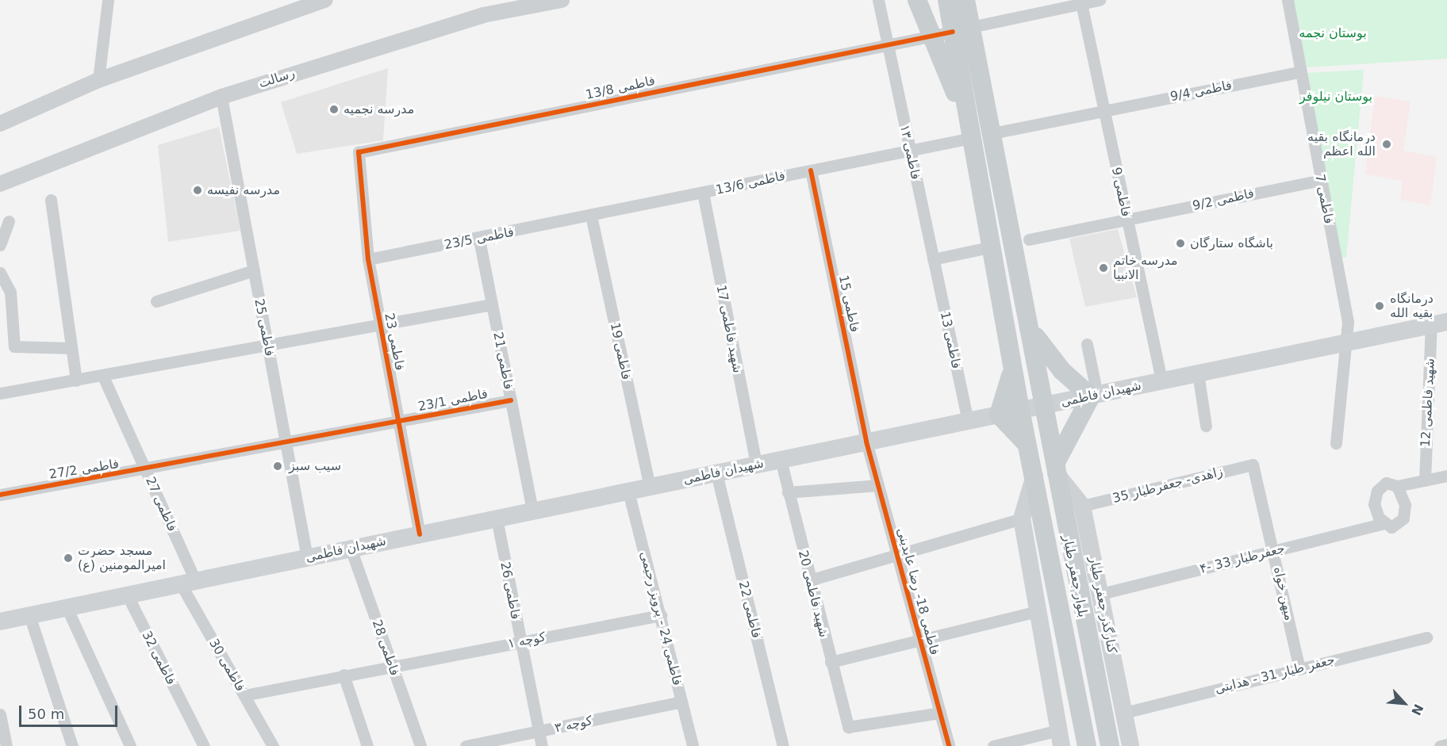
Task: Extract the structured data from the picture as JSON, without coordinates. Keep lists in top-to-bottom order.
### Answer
{
  "streets": {
    "main road": ["شهیدان فاطمی", "بلوار جعفر طیار", "کنارگذر جعفر طیار"],
    "street": [
      "رسالت",
      "فاطمی 13/8",
      "فاطمی 9/4",
      "فاطمی ۱۳",
      "فاطمی 13/6",
      "فاطمی 9",
      "فاطمی 7",
      "فاطمی 9/2",
      "فاطمی 23/5",
      "فاطمی 15",
      "فاطمی 25",
      "شهید فاطمی 17",
      "فاطمی 13",
      "فاطمی 23",
      "فاطمی 19",
      "فاطمی 21",
      "فاطمی 23/1",
      "شهید فاطمی 12",
      "فاطمی 27/2",
      "زاهدی- جعفرطیار 35",
      "فاطمی 27",
      "۴- جعفرطیار 33",
      "فاطمی 26",
      "فاطمی 18- رضا عابدینی",
      "شهید فاطمی 20",
      "میهن خواه",
      "فاطمی 22",
      "فاطمی 24 - پرویز رحیمی",
      "کوچه ۱",
      "فاطمی 28",
      "فاطمی 32",
      "فاطمی 30",
      "جعفر طیار 31 - هدایتی",
      "کوچه ۳"
    ]
  },
  "crossings": [
    ["رسالت", "فاطمی 25"],
    ["فاطمی 13/8", "فاطمی ۱۳"],
    ["فاطمی 13/8", "فاطمی 9"],
    ["فاطمی 13/8", "فاطمی 23"],
    ["فاطمی 13/8", "بلوار جعفر طیار"],
    ["فاطمی 9/4", "فاطمی 9"],
    ["فاطمی 9/4", "فاطمی 7"],
    ["فاطمی 9/4", "بلوار جعفر طیار"],
    ["فاطمی ۱۳", "فاطمی 13/6"],
    ["فاطمی ۱۳", "فاطمی 13"],
    ["فاطمی 13/6", "فاطمی 23/5"],
    ["فاطمی 13/6", "فاطمی 15"],
    ["فاطمی 13/6", "شهید فاطمی 17"],
    ["فاطمی 13/6", "فاطمی 19"],
    ["فاطمی 13/6", "بلوار جعفر طیار"],
    ["فاطمی 9", "فاطمی 9/2"],
    ["فاطمی 9", "شهیدان فاطمی"],
    ["فاطمی 7", "فاطمی 9/2"],
    ["فاطمی 7", "شهیدان فاطمی"],
    ["فاطمی 23/5", "فاطمی 23"],
    ["فاطمی 23/5", "فاطمی 19"],
    ["فاطمی 23/5", "فاطمی 21"],
    ["فاطمی 15", "شهیدان فاطمی"],
    ["فاطمی 15", "فاطمی 18- رضا عابدینی"],
    ["فاطمی 25", "شهیدان فاطمی"],
    ["فاطمی 25", "فاطمی 23/1"],
    ["فاطمی 25", "فاطمی 27/2"],
    ["شهید فاطمی 17", "شهیدان فاطمی"],
    ["فاطمی 13", "شهیدان فاطمی"],
    ["فاطمی 23", "شهیدان فاطمی"],
    ["فاطمی 23", "فاطمی 23/1"],
    ["فاطمی 19", "شهیدان فاطمی"],
    ["فاطمی 21", "شهیدان فاطمی"],
    ["فاطمی 21", "فاطمی 23/1"],
    ["شهیدان فاطمی", "شهید فاطمی 12"],
    ["شهیدان فاطمی", "فاطمی 27"],
    ["شهیدان فاطمی", "بلوار جعفر طیار"],
    ["شهیدان فاطمی", "فاطمی 26"],
    ["شهیدان فاطمی", "فاطمی 18- رضا عابدینی"],
    ["شهیدان فاطمی", "شهید فاطمی 20"],
    ["شهیدان فاطمی", "فاطمی 22"],
    ["شهیدان فاطمی", "فاطمی 24 - پرویز رحیمی"],
    ["شهیدان فاطمی", "فاطمی 28"],
    ["شهیدان فاطمی", "فاطمی 32"],
    ["شهیدان فاطمی", "فاطمی 30"],
    ["فاطمی 23/1", "فاطمی 27/2"],
    ["فاطمی 27/2", "فاطمی 27"],
    ["زاهدی- جعفرطیار 35", "میهن خواه"],
    ["زاهدی- جعفرطیار 35", "کنارگذر جعفر طیار"],
    ["فاطمی 27", "فاطمی 30"],
    ["۴- جعفرطیار 33", "میهن خواه"],
    ["۴- جعفرطیار 33", "کنارگذر جعفر طیار"],
    ["بلوار جعفر طیار", "کنارگذر جعفر طیار"],
    ["فاطمی 26", "کوچه ۱"],
    ["فاطمی 26", "کوچه ۳"],
    ["فاطمی 18- رضا عابدینی", "شهید فاطمی 20"],
    ["میهن خواه", "جعفر طیار 31 - هدایتی"],
    ["کنارگذر جعفر طیار", "جعفر طیار 31 - هدایتی"],
    ["فاطمی 24 - پرویز رحیمی", "کوچه ۱"],
    ["فاطمی 24 - پرویز رحیمی", "کوچه ۳"],
    ["کوچه ۱", "فاطمی 28"],
    ["کوچه ۱", "فاطمی 30"]
  ],
  "parks": ["بوستان نجمه", "بوستان نیلوفر"],
  "places": [
    "مدرسه نجمیه",
    "درمانگاه بقیه الله اعظم",
    "مدرسه نفیسه",
    "باشگاه ستارگان",
    "مدرسه خاتم الانبیا",
    "درمانگاه بقیه الله",
    "سیب سبز",
    "مسجد حضرت امیرالمومنین (ع)"
  ],
  "scale_bar": "50 m",
  "north": "bottom right"
}
